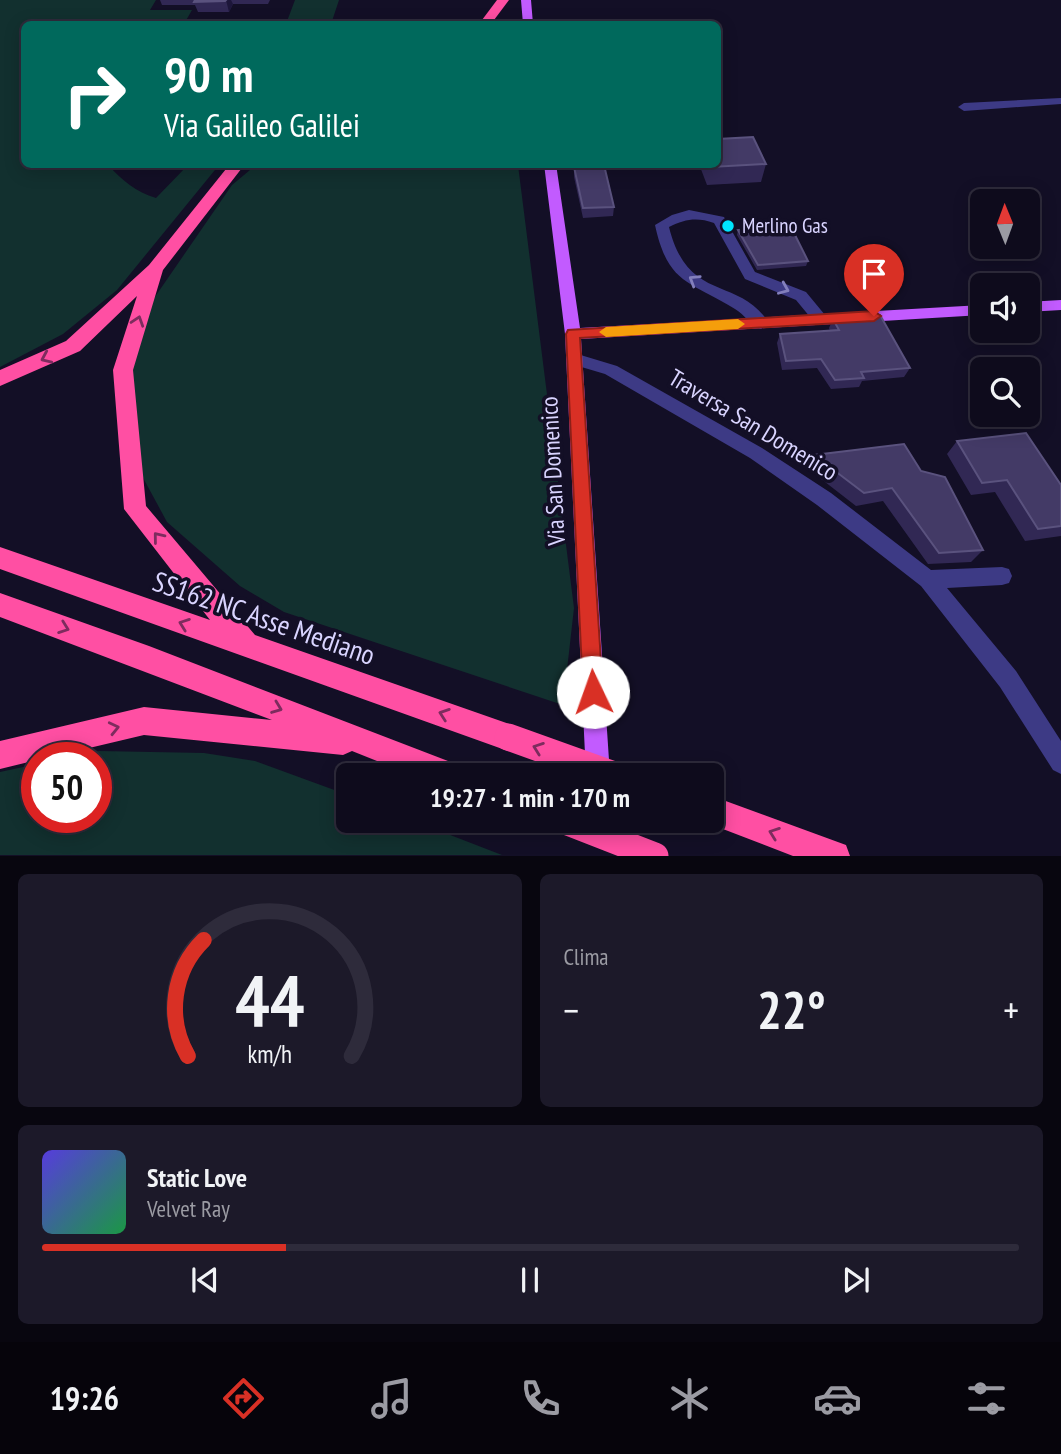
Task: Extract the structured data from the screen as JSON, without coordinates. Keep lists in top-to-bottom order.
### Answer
{
  "streets": {
    "highway": ["SS162 NC Asse Mediano"],
    "main road": ["Via San Domenico"],
    "street": ["Traversa San Domenico"]
  },
  "crossings": [
    ["Traversa San Domenico", "Via San Domenico"]
  ],
  "places": ["Merlino Gas"],
  "north": "top",
  "page": {
    "turn": ["90 m", "Via Galileo Galilei"],
    "limit": "50",
    "trip": "19:27 · 1 min · 170 m",
    "tile": "Clima",
    "heat": ["−", "22°", "+"],
    "song": ["Static Love", "Velvet Ray"],
    "tabs": "19:26",
    "gauge": ["44", "km/h"]
  }
}
